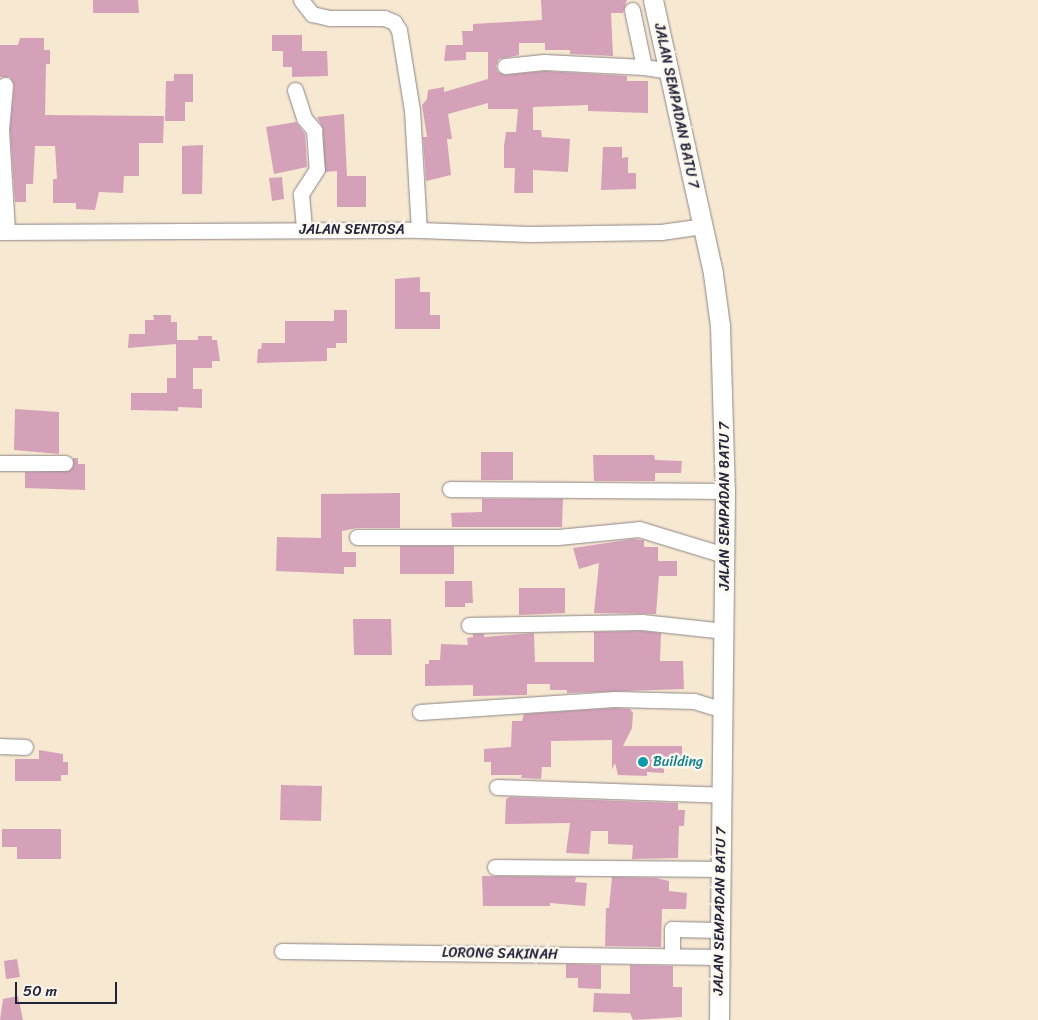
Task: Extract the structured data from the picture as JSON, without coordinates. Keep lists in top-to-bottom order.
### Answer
{
  "streets": {
    "street": ["JALAN SEMPADAN BATU 7", "JALAN SENTOSA", "LORONG SAKINAH"]
  },
  "crossings": [
    ["JALAN SEMPADAN BATU 7", "JALAN SENTOSA"],
    ["JALAN SEMPADAN BATU 7", "LORONG SAKINAH"]
  ],
  "places": ["Building"],
  "scale_bar": "50 m"
}
